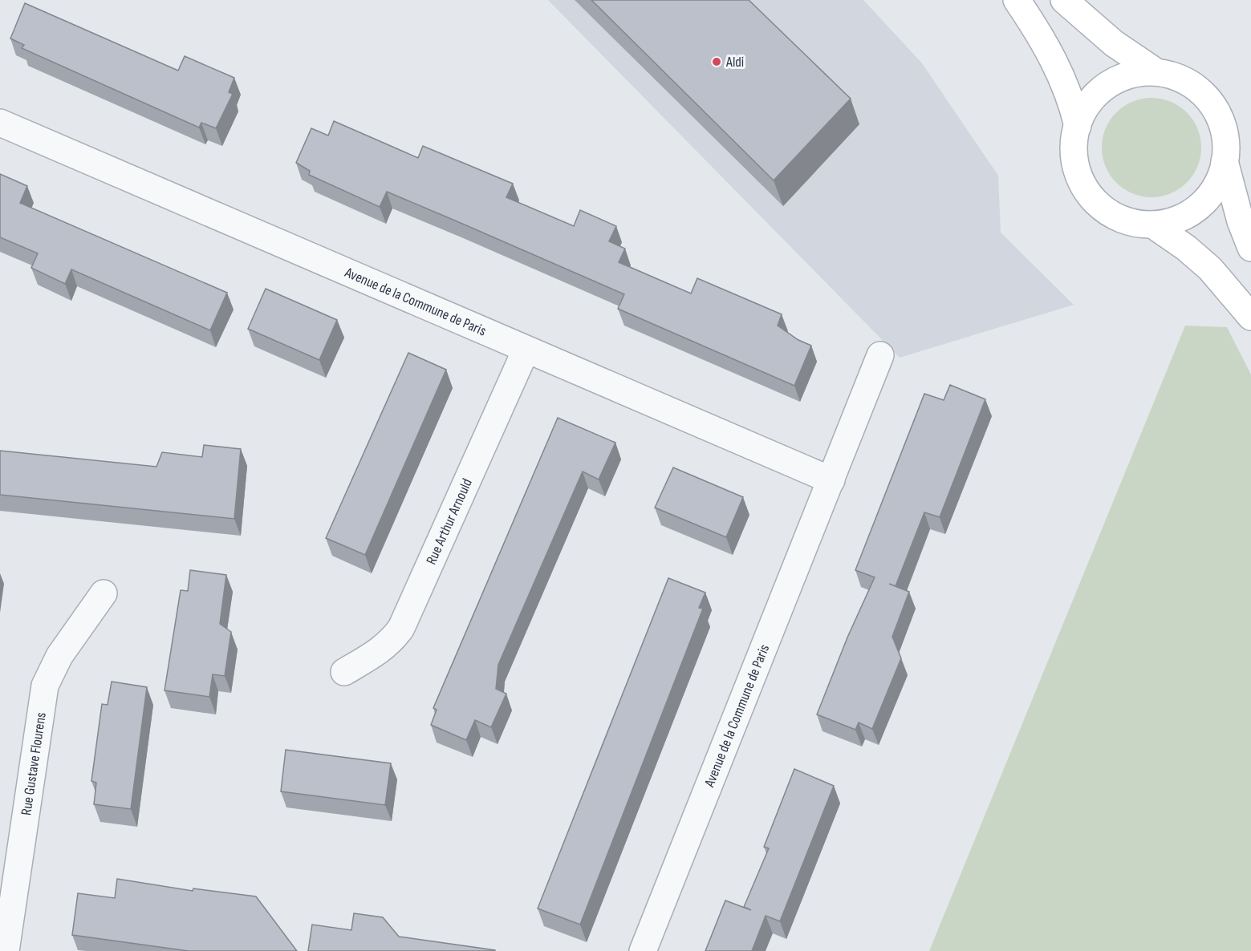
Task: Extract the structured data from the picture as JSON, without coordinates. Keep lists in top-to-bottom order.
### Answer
{
  "streets": {
    "street": ["Avenue de la Commune de Paris", "Rue Arthur Arnould", "Rue Gustave Flourens"]
  },
  "crossings": [
    ["Avenue de la Commune de Paris", "Rue Arthur Arnould"]
  ],
  "places": ["Aldi"]
}
